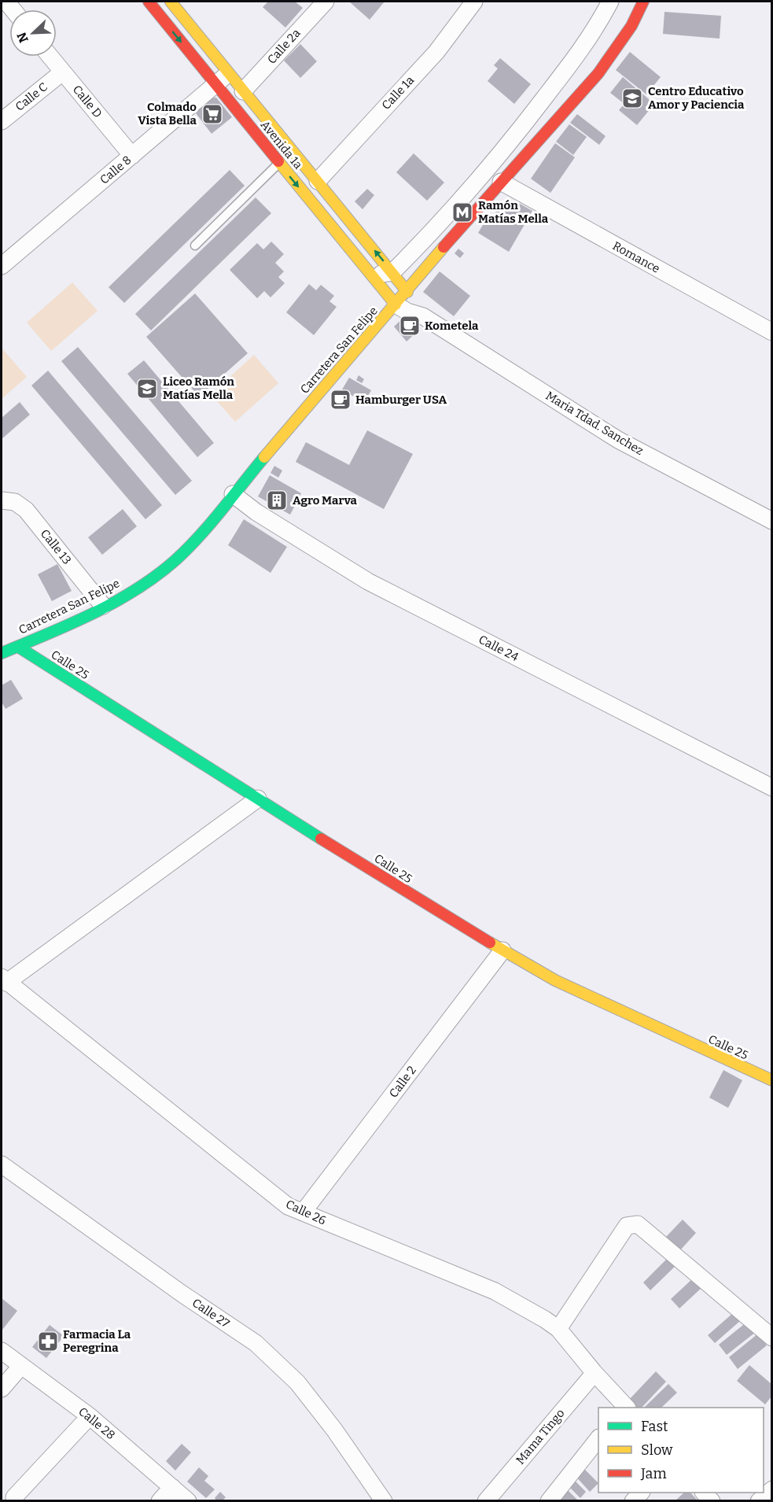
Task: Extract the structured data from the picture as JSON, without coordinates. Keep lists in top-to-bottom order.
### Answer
{
  "streets": {
    "main road": ["Avenida 1a", "Carretera San Felipe", "Calle 25"],
    "street": [
      "Calle 2a",
      "Calle 1a",
      "Calle C",
      "Calle D",
      "Calle 8",
      "Romance",
      "Maria Tdad. Sanchez",
      "Calle 13",
      "Calle 24",
      "Calle 2",
      "Calle 26",
      "Calle 27",
      "Calle 28",
      "Mama Tingo"
    ]
  },
  "crossings": [
    ["Calle 2a", "Avenida 1a"],
    ["Calle 1a", "Avenida 1a"],
    ["Calle C", "Calle D"],
    ["Calle D", "Calle 8"],
    ["Avenida 1a", "Calle 8"],
    ["Avenida 1a", "Carretera San Felipe"],
    ["Romance", "Carretera San Felipe"],
    ["Carretera San Felipe", "Calle 13"],
    ["Carretera San Felipe", "Calle 24"],
    ["Carretera San Felipe", "Calle 25"],
    ["Calle 25", "Calle 2"],
    ["Calle 2", "Calle 26"],
    ["Calle 26", "Mama Tingo"]
  ],
  "places": {
    "school or university": ["Centro Educativo Amor y Paciencia", "Liceo Ramón Matías Mella"],
    "supermarket": ["Colmado Vista Bella"],
    "metro station": ["Ramón Matías Mella"],
    "cafe": ["Kometela", "Hamburger USA"],
    "building": ["Agro Marva"],
    "pharmacy": ["Farmacia La Peregrina"]
  },
  "legend": ["Fast", "Slow", "Jam"],
  "north": "bottom left"
}
